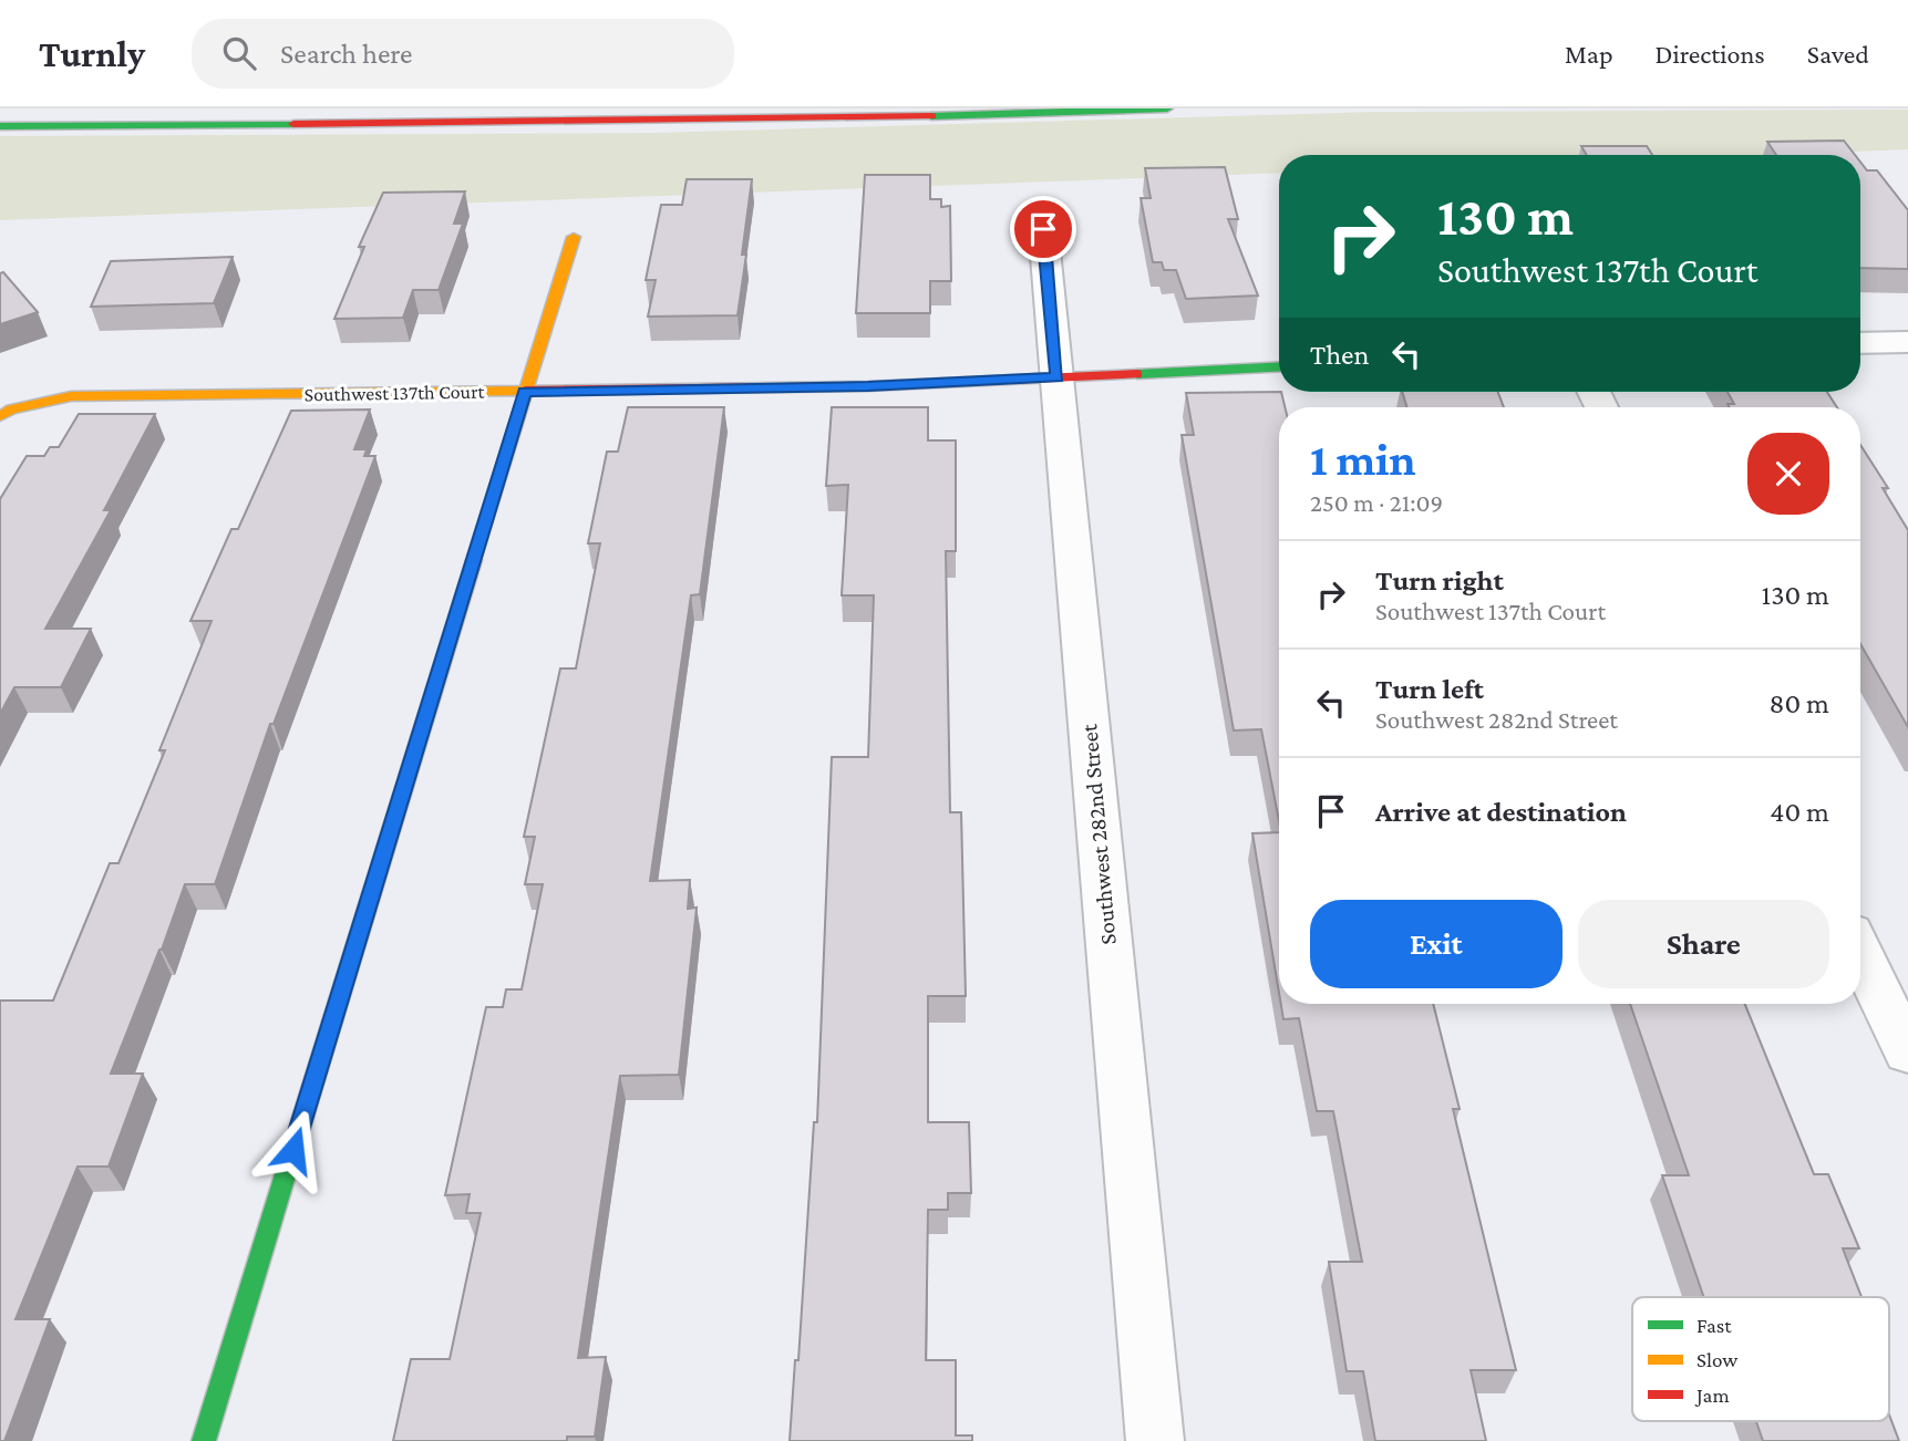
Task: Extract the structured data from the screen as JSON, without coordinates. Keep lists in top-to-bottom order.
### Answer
{
  "streets": {
    "street": ["Southwest 137th Court", "Southwest 282nd Street"]
  },
  "crossings": [
    ["Southwest 137th Court", "Southwest 282nd Street"]
  ],
  "legend": ["Fast", "Slow", "Jam"],
  "page": {
    "header": "Turnly",
    "search": "Search here",
    "nav": ["Map", "Directions", "Saved"],
    "turn": ["130 m", "Southwest 137th Court"],
    "then": "Then",
    "heading": ["1 min", "250 m · 21:09"],
    "list": [
      {
        "name": "Turn right",
        "note": "Southwest 137th Court",
        "value": "130 m"
      },
      {
        "name": "Turn left",
        "note": "Southwest 282nd Street",
        "value": "80 m"
      },
      {
        "name": "Arrive at destination",
        "value": "40 m"
      }
    ],
    "buttons": ["Exit", "Share"]
  }
}
